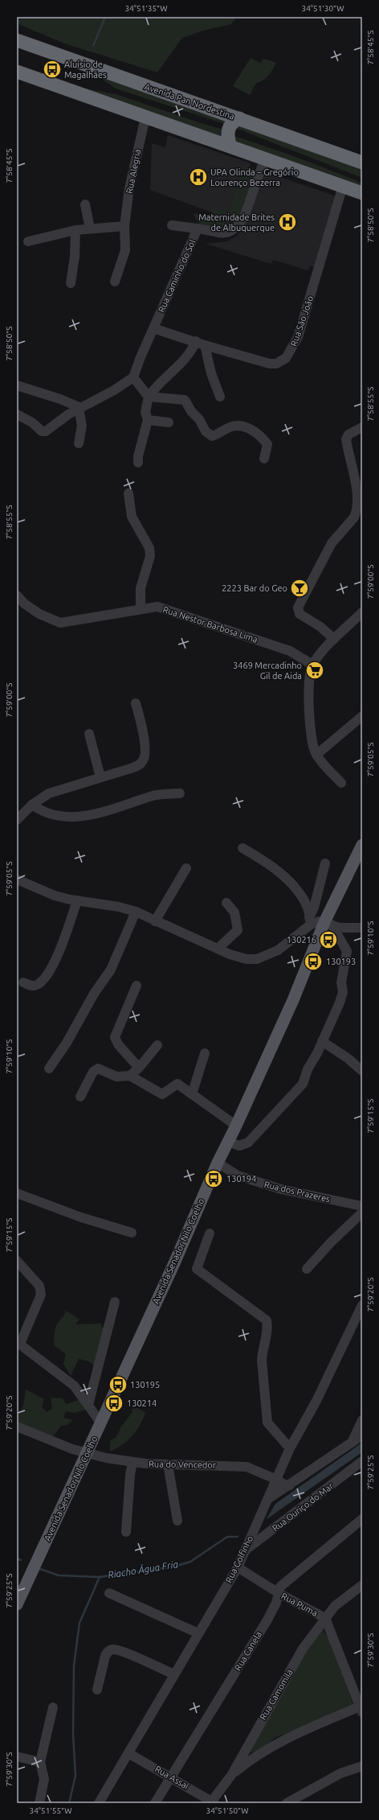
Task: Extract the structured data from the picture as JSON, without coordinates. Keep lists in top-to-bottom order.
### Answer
{
  "streets": {
    "highway": ["Avenida Pan Nordestina"],
    "main road": ["Avenida Senador Nilo Coelho"],
    "street": [
      "Rua Alegria",
      "Rua Caminho do Sol",
      "Rua São João",
      "Rua Nestor Barbosa Lima",
      "Rua dos Prazeres",
      "Rua do Vencedor",
      "Rua Ouriço do Mar",
      "Rua Golfinho",
      "Rua Puma",
      "Rua Canela",
      "Rua Camomila",
      "Rua Assaí"
    ]
  },
  "crossings": [
    ["Rua Caminho do Sol", "Rua São João"],
    ["Rua dos Prazeres", "Avenida Senador Nilo Coelho"],
    ["Avenida Senador Nilo Coelho", "Rua do Vencedor"],
    ["Rua do Vencedor", "Rua Golfinho"],
    ["Rua Ouriço do Mar", "Rua Golfinho"],
    ["Rua Golfinho", "Rua Puma"],
    ["Rua Golfinho", "Rua Assaí"],
    ["Rua Puma", "Rua Canela"],
    ["Rua Puma", "Rua Camomila"],
    ["Rua Canela", "Rua Assaí"],
    ["Rua Camomila", "Rua Assaí"]
  ],
  "water": ["Riacho Água Fria"],
  "places": {
    "bus stop": [
      "Aluísio de Magalhães",
      "130216",
      "130193",
      "130194",
      "130195",
      "130214"
    ],
    "hospital": ["UPA Olinda – Gregório Lourenço Bezerra", "Maternidade Brites de Albuquerque"],
    "bar": ["2223 Bar do Geo"],
    "supermarket": ["3469 Mercadinho Gil de Aida"]
  },
  "coordinates": [
    "34°51'35\"W",
    "34°51'30\"W",
    "7°58'45\"S",
    "7°58'50\"S",
    "7°58'55\"S",
    "7°59'00\"S",
    "7°59'05\"S",
    "7°59'10\"S",
    "7°59'15\"S",
    "7°59'20\"S",
    "7°59'25\"S",
    "7°59'30\"S",
    "34°51'55\"W",
    "34°51'50\"W"
  ]
}
